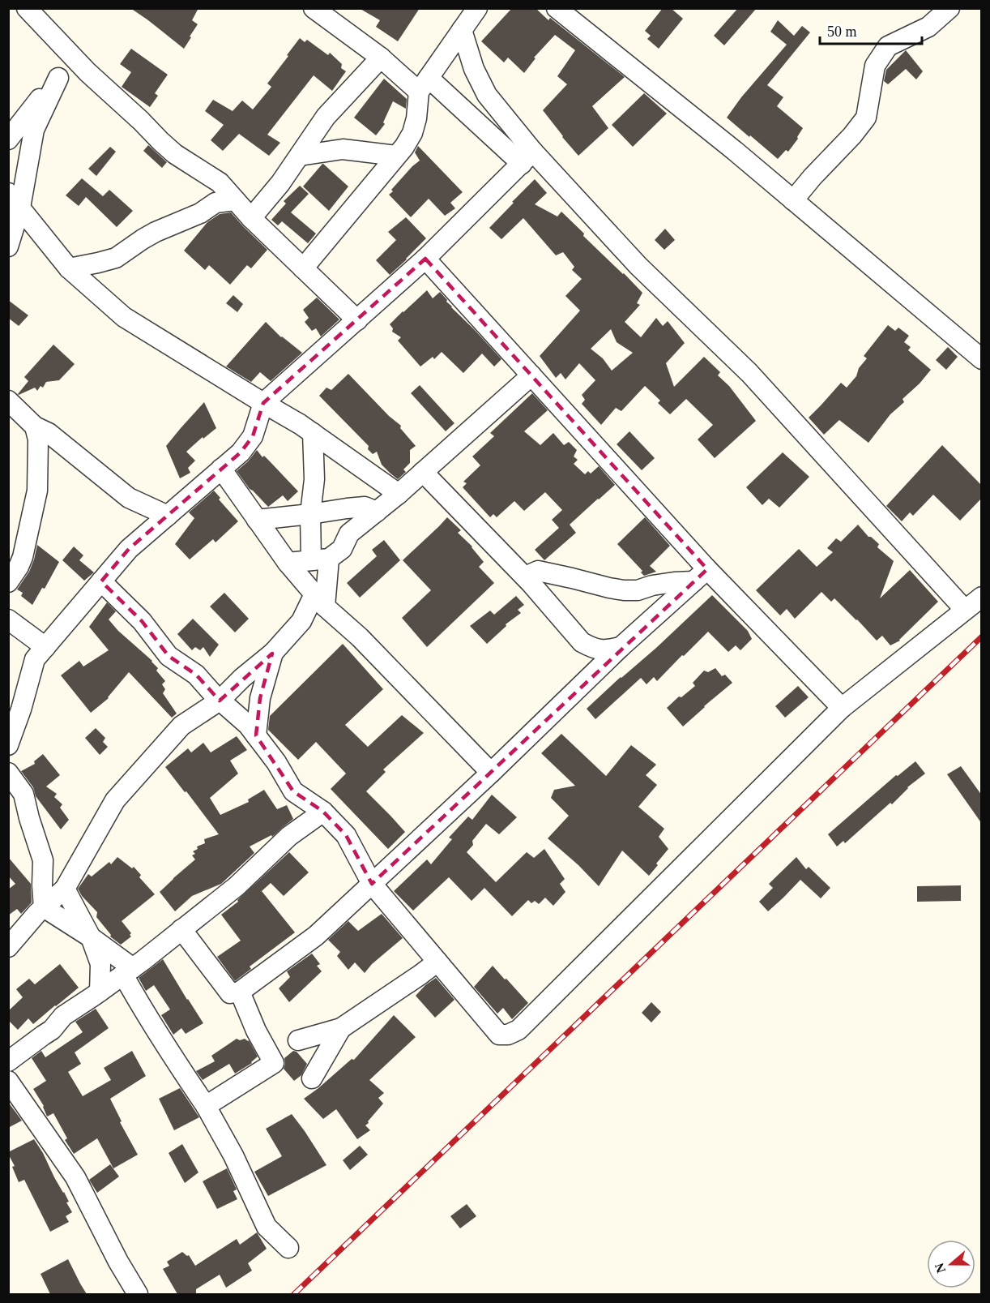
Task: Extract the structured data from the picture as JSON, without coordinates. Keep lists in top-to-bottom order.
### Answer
{
  "scale_bar": "50 m",
  "north": "left"
}
